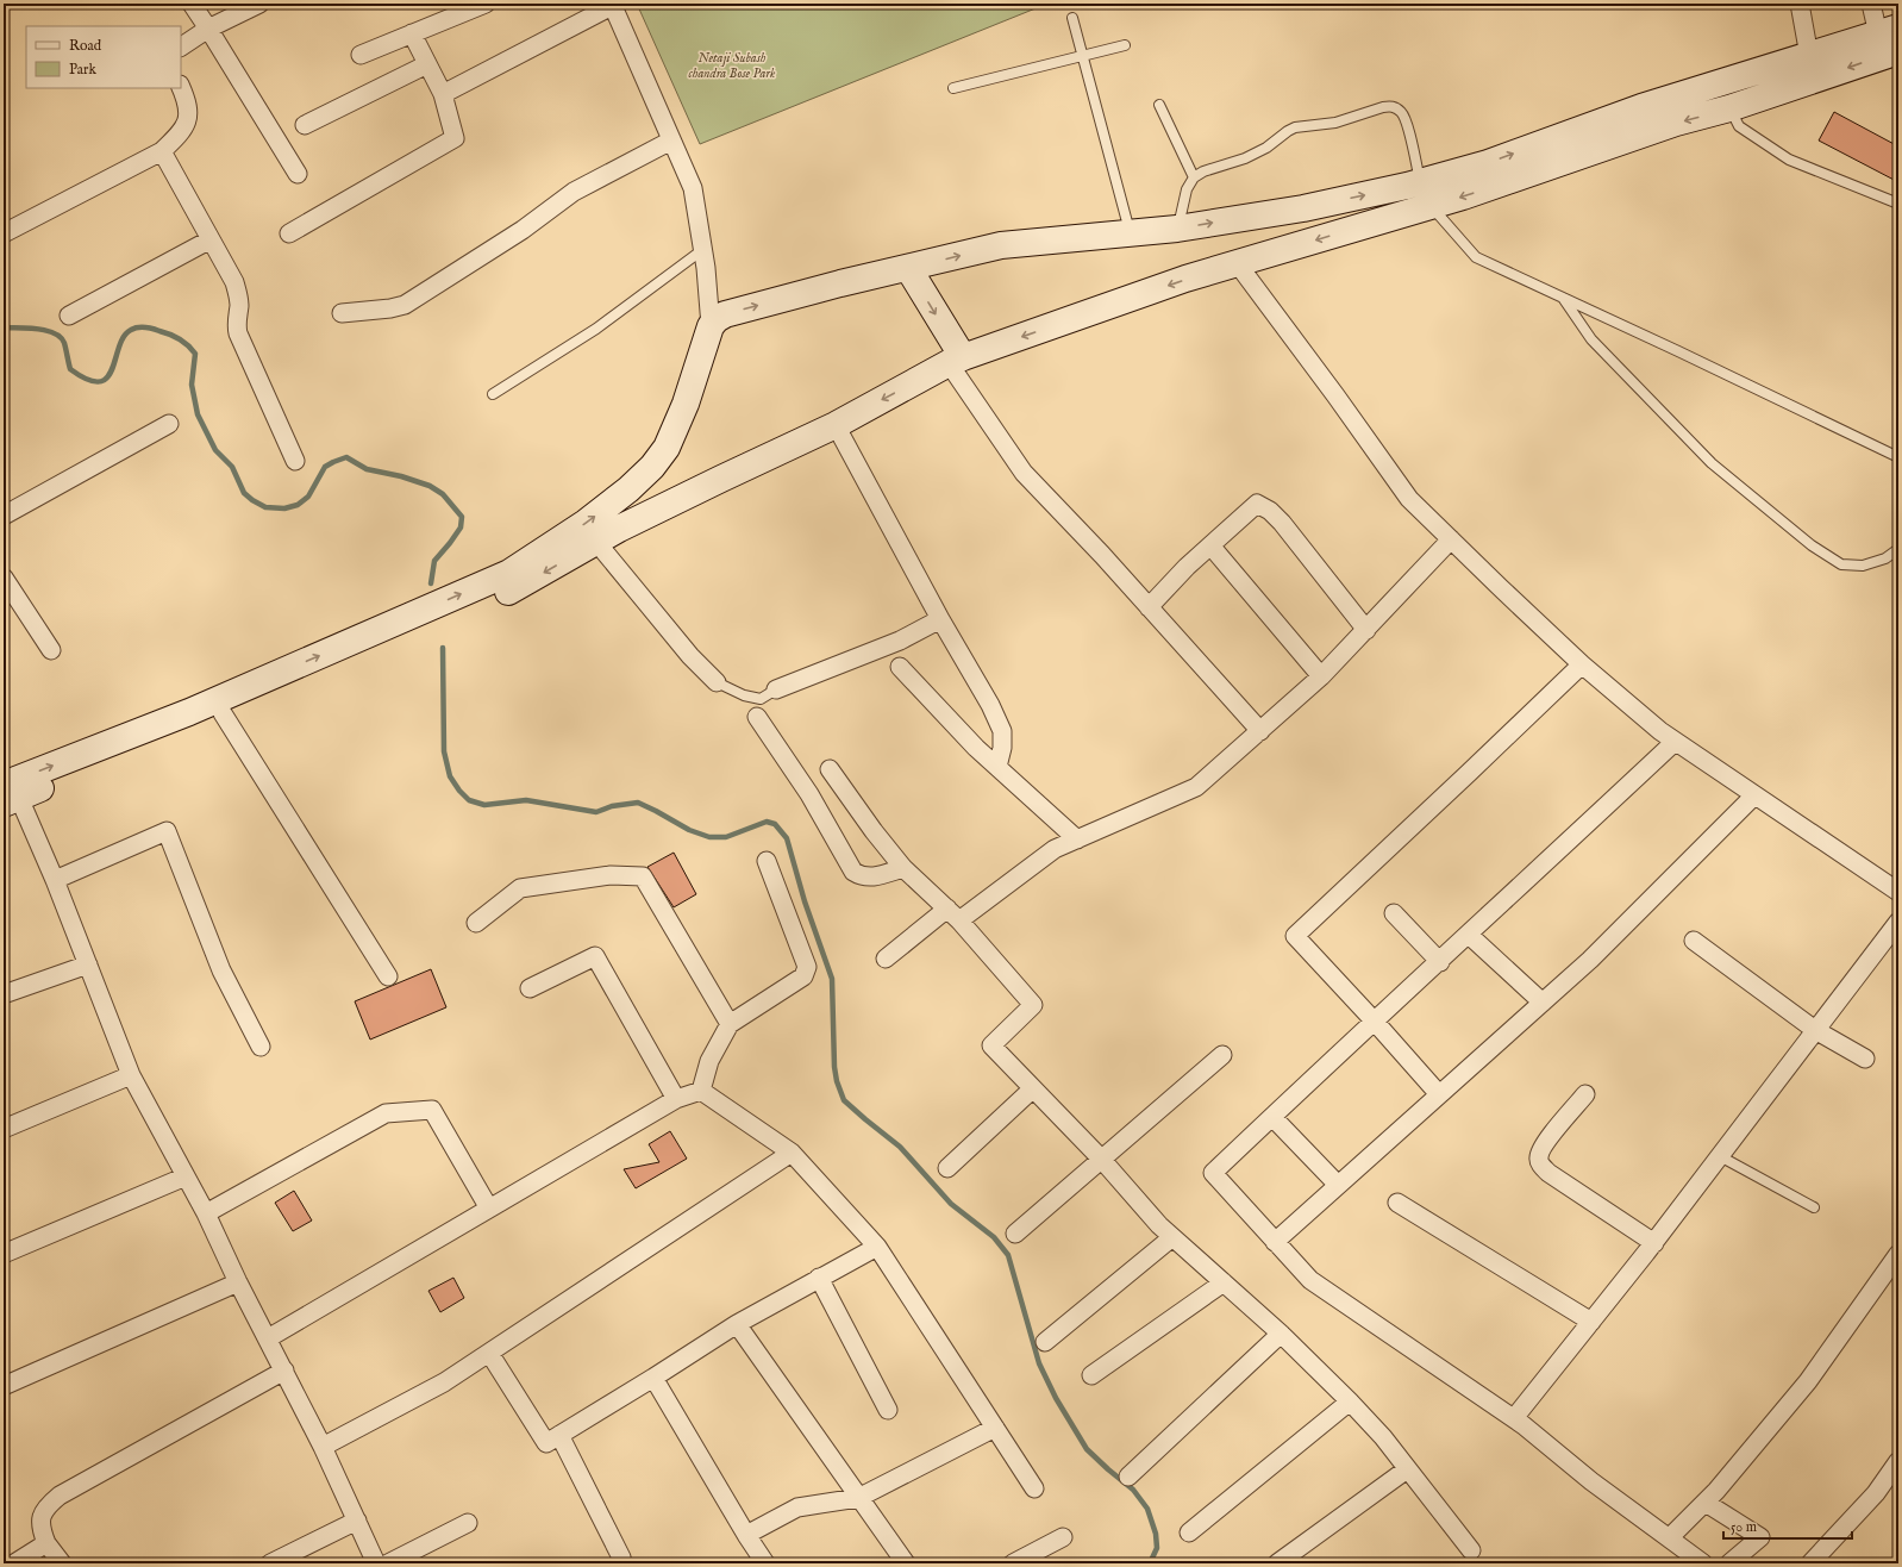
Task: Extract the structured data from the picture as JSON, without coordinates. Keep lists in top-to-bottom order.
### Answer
{
  "parks": ["Netaji Subash chandra Bose Park"],
  "legend": ["Road", "Park"],
  "scale_bar": "50 m"
}
